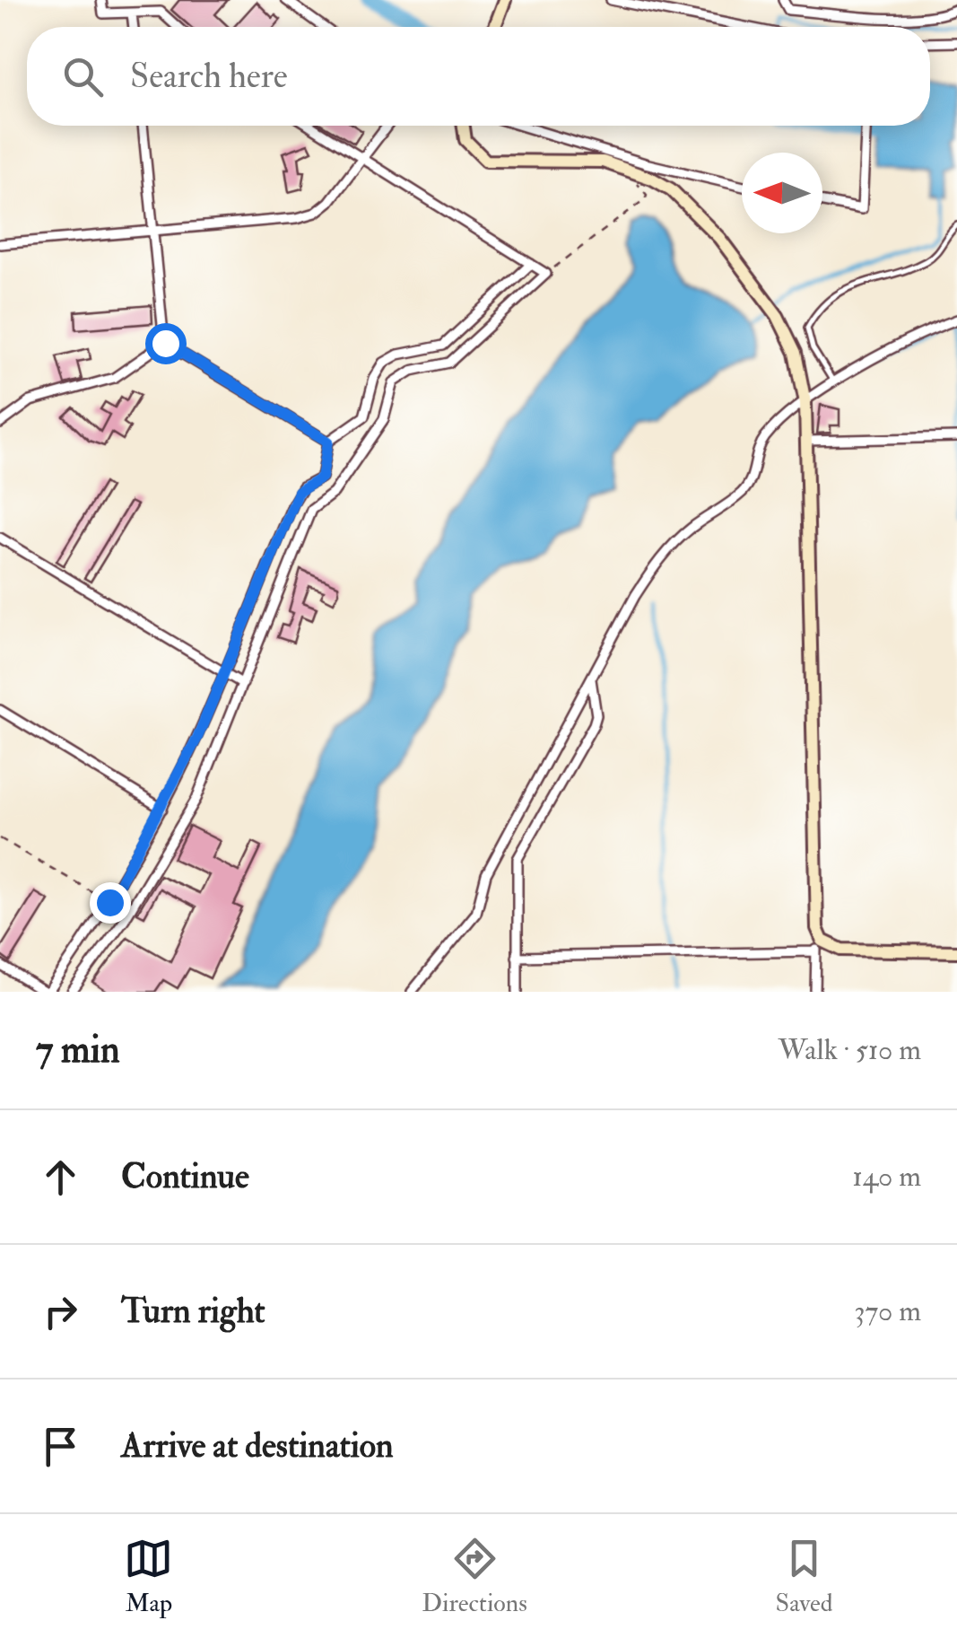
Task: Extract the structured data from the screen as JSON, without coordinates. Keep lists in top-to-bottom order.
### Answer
{
  "north": "left",
  "page": {
    "search": "Search here",
    "heading": ["7 min", "Walk · 510 m"],
    "list": [
      ["Continue", "140 m"],
      ["Turn right", "370 m"],
      "Arrive at destination"
    ],
    "nav": ["Map", "Directions", "Saved"]
  }
}
